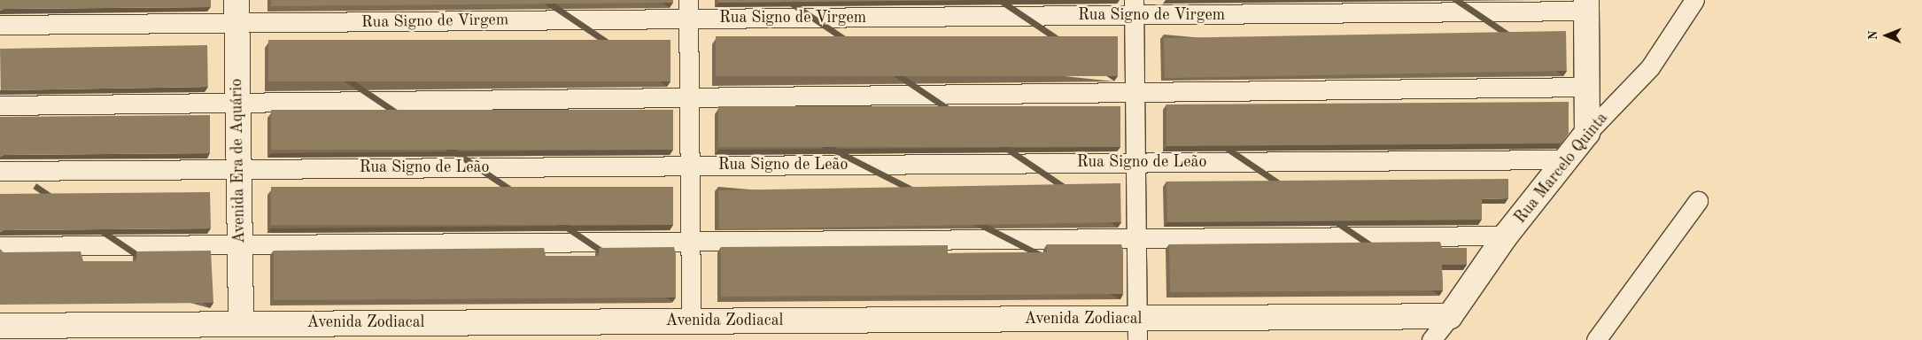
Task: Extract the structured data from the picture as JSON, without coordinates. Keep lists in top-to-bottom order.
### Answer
{
  "streets": {
    "street": [
      "Rua Signo de Virgem",
      "Avenida Era de Aquário",
      "Rua Signo de Leão",
      "Rua Marcelo Quinta",
      "Avenida Zodiacal"
    ]
  },
  "crossings": [
    ["Rua Signo de Virgem", "Avenida Era de Aquário"],
    ["Avenida Era de Aquário", "Rua Signo de Leão"],
    ["Avenida Era de Aquário", "Avenida Zodiacal"],
    ["Rua Signo de Leão", "Rua Marcelo Quinta"],
    ["Rua Marcelo Quinta", "Avenida Zodiacal"]
  ],
  "north": "left"
}
